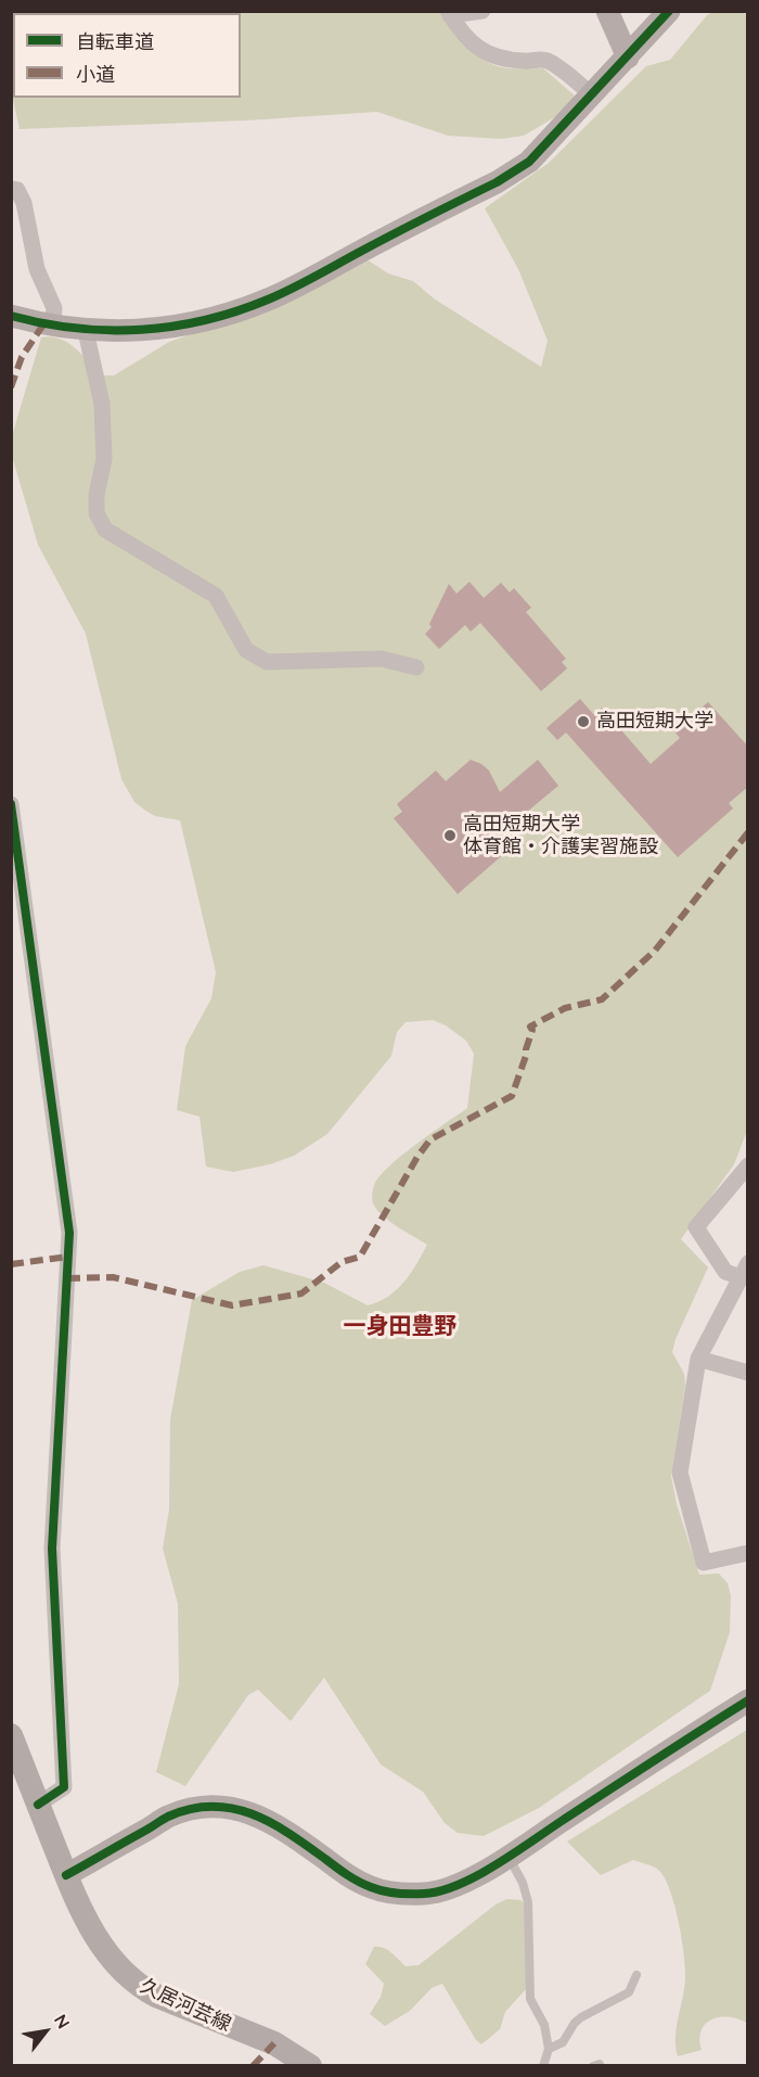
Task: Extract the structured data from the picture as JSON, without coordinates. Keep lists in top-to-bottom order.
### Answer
{
  "streets": {
    "main road": ["久居河芸線"]
  },
  "districts": ["一身田豊野"],
  "places": ["高田短期大学", "高田短期大学 体育館・介護実習施設"],
  "legend": ["自転車道", "小道"],
  "north": "top right"
}
